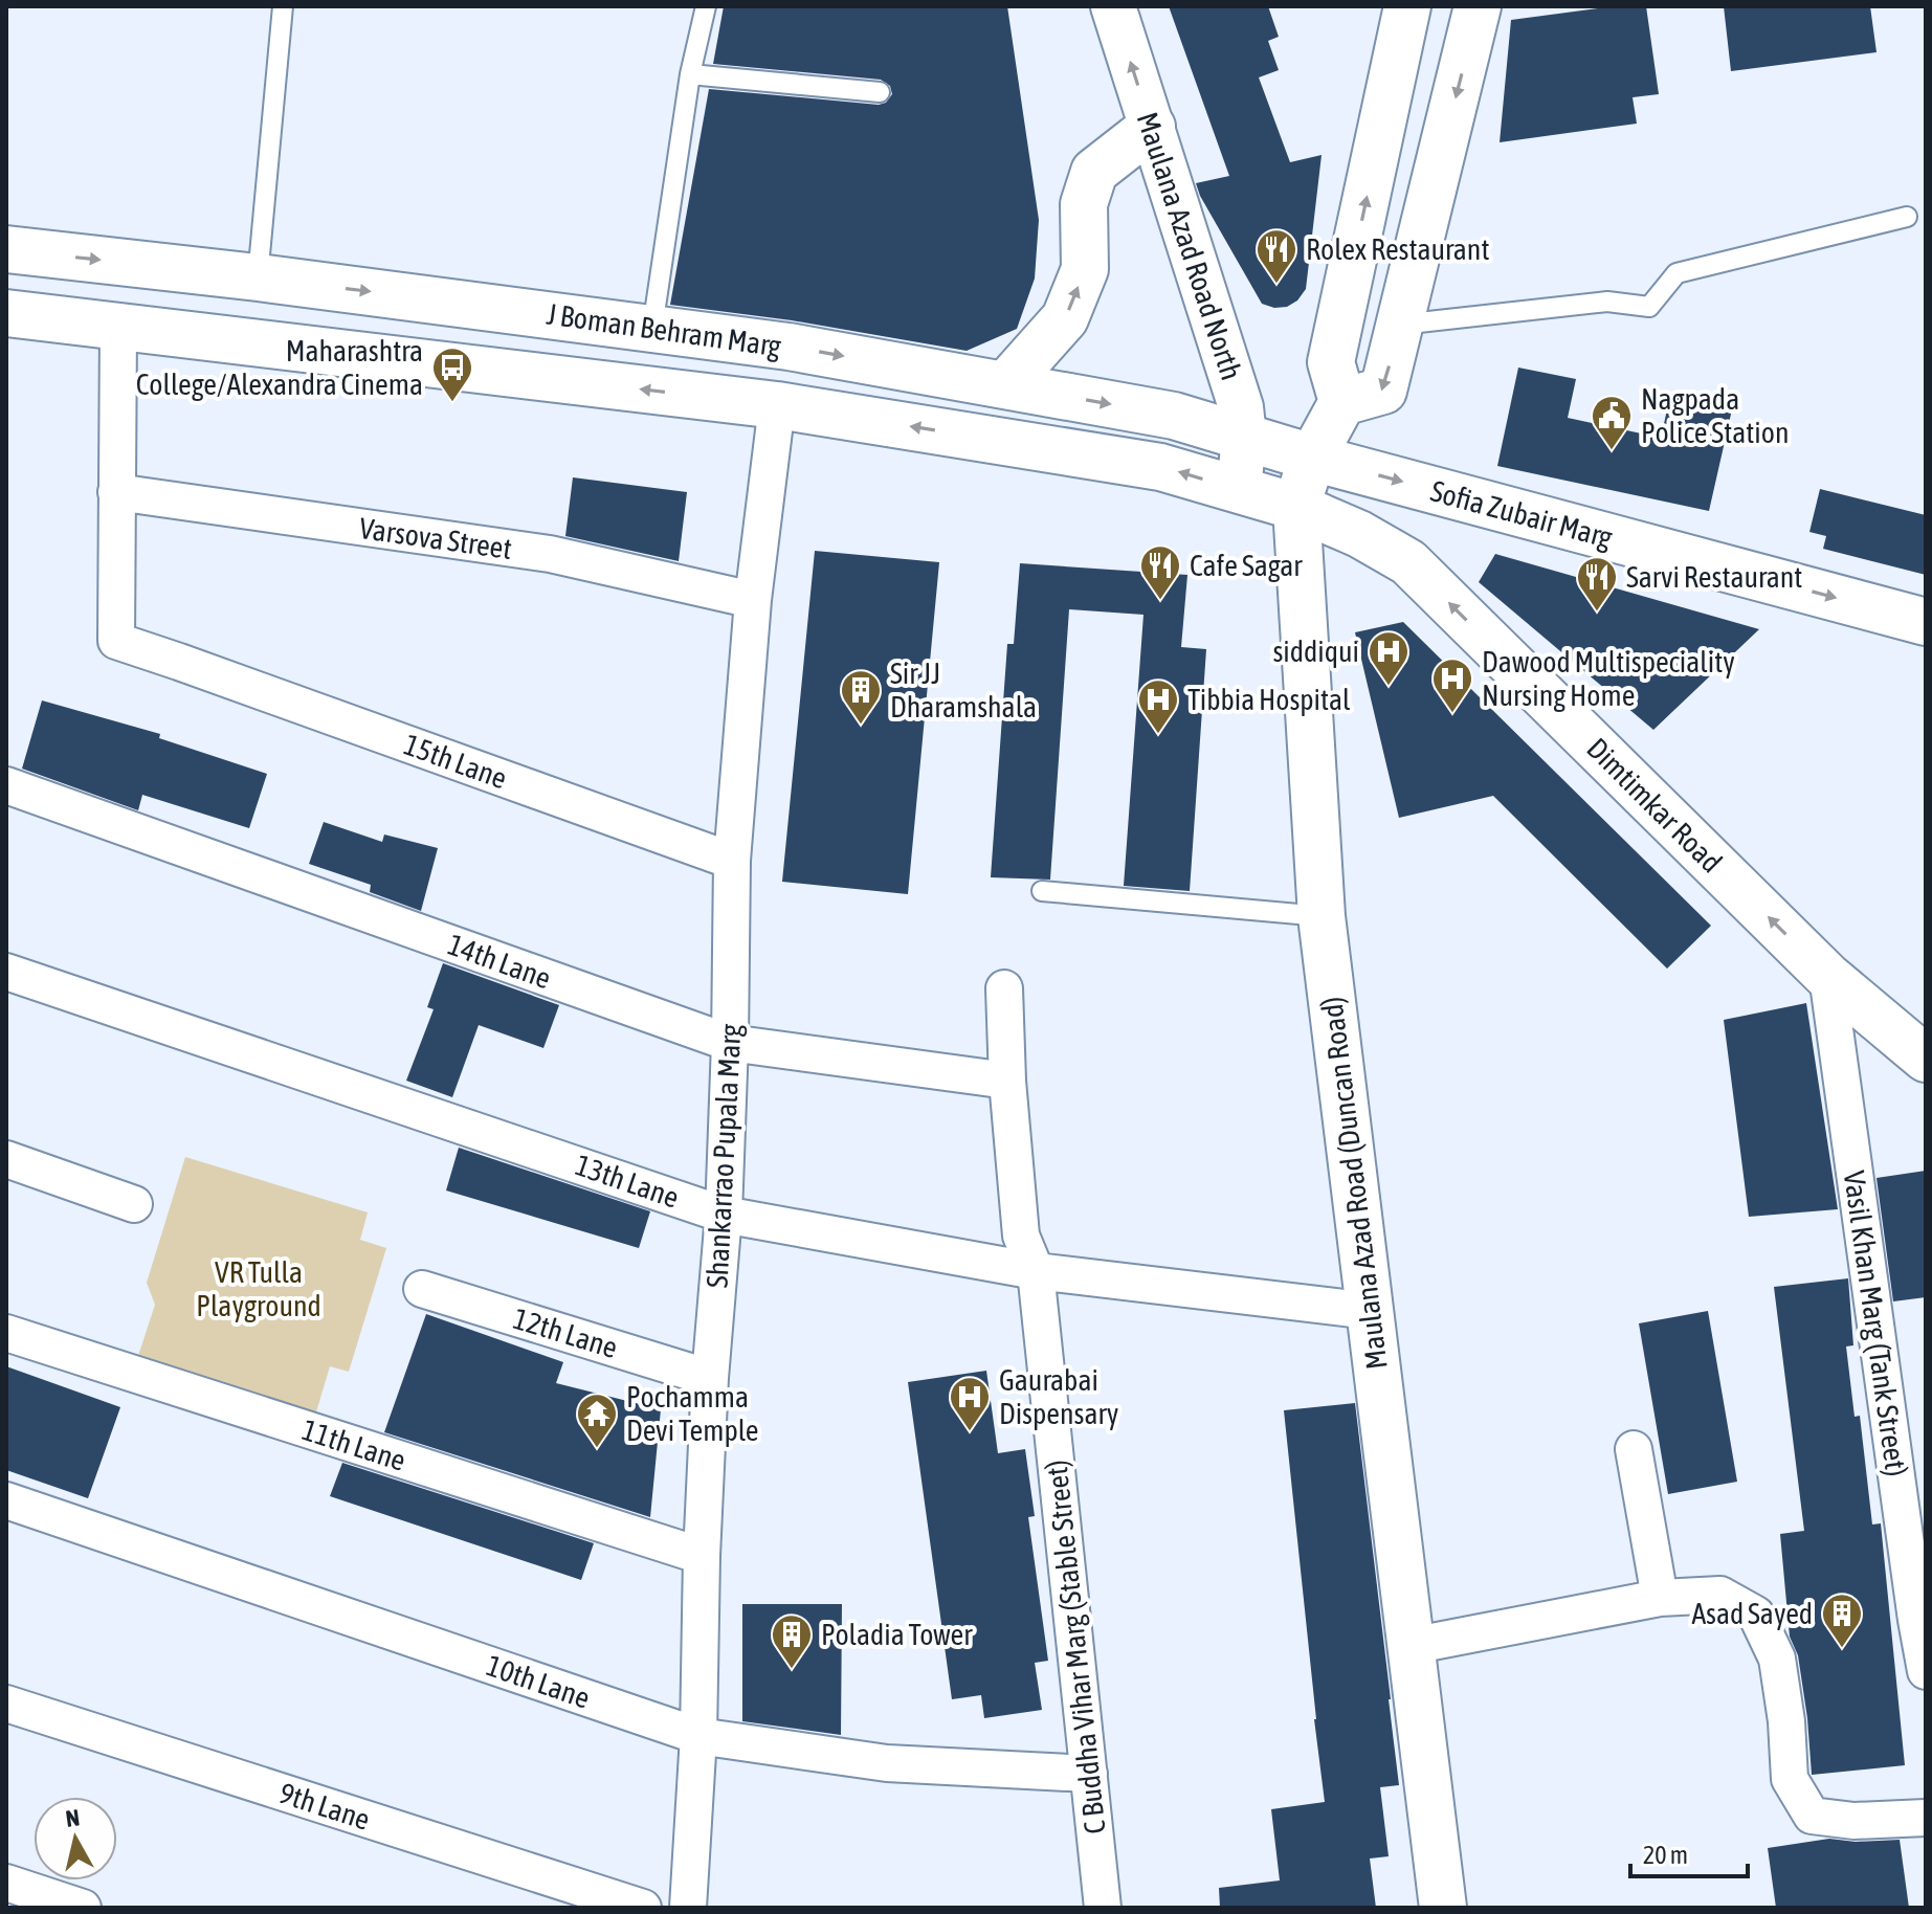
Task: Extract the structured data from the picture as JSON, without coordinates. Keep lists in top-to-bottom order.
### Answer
{
  "streets": {
    "main road": [
      "J Boman Behram Marg",
      "Sofia Zubair Marg",
      "Dimtimkar Road",
      "Maulana Azad Road (Duncan Road)"
    ],
    "street": [
      "Maulana Azad Road North",
      "Varsova Street",
      "15th Lane",
      "14th Lane",
      "Shankarrao Pupala Marg",
      "13th Lane",
      "Vasil Khan Marg (Tank Street)",
      "12th Lane",
      "11th Lane",
      "C Buddha Vihar Marg (Stable Street)",
      "10th Lane",
      "9th Lane"
    ]
  },
  "crossings": [
    ["Maulana Azad Road North", "J Boman Behram Marg"],
    ["J Boman Behram Marg", "Sofia Zubair Marg"],
    ["J Boman Behram Marg", "Dimtimkar Road"],
    ["J Boman Behram Marg", "Shankarrao Pupala Marg"],
    ["J Boman Behram Marg", "Maulana Azad Road (Duncan Road)"],
    ["Sofia Zubair Marg", "Maulana Azad Road (Duncan Road)"],
    ["Varsova Street", "15th Lane"],
    ["Varsova Street", "Shankarrao Pupala Marg"],
    ["15th Lane", "Shankarrao Pupala Marg"],
    ["Dimtimkar Road", "Maulana Azad Road (Duncan Road)"],
    ["Dimtimkar Road", "Vasil Khan Marg (Tank Street)"],
    ["14th Lane", "Shankarrao Pupala Marg"],
    ["14th Lane", "C Buddha Vihar Marg (Stable Street)"],
    ["Shankarrao Pupala Marg", "13th Lane"],
    ["Shankarrao Pupala Marg", "12th Lane"],
    ["Shankarrao Pupala Marg", "11th Lane"],
    ["Shankarrao Pupala Marg", "10th Lane"],
    ["13th Lane", "Maulana Azad Road (Duncan Road)"],
    ["13th Lane", "C Buddha Vihar Marg (Stable Street)"],
    ["C Buddha Vihar Marg (Stable Street)", "10th Lane"]
  ],
  "one_way": ["Sofia Zubair Marg", "Dimtimkar Road"],
  "parks": ["VR Tulla Playground"],
  "places": {
    "restaurant": ["Rolex Restaurant", "Cafe Sagar", "Sarvi Restaurant"],
    "bus stop": ["Maharashtra College/Alexandra Cinema"],
    "public building": ["Nagpada Police Station"],
    "hospital": [
      "siddiqui",
      "Dawood Multispeciality Nursing Home",
      "Tibbia Hospital",
      "Gaurabai Dispensary"
    ],
    "building": ["Sir JJ Dharamshala", "Asad Sayed", "Poladia Tower"],
    "temple": ["Pochamma Devi Temple"]
  },
  "scale_bar": "20 m",
  "north": "top"
}
